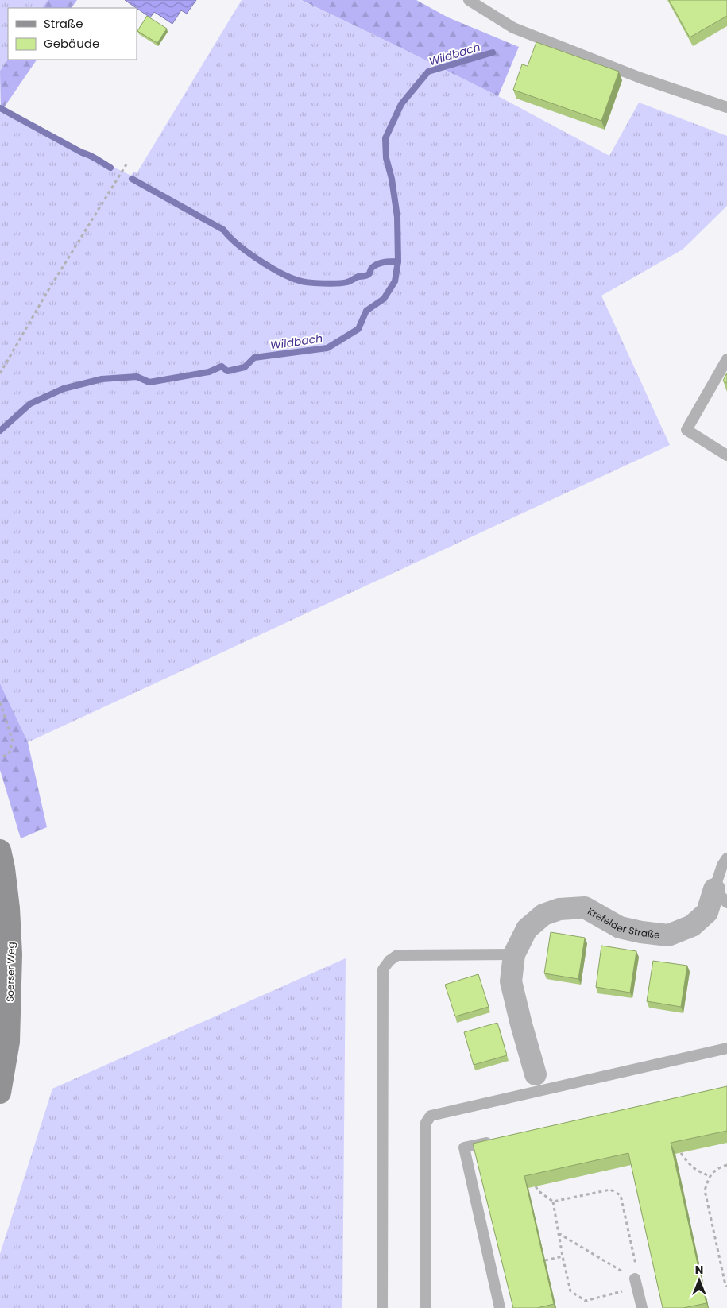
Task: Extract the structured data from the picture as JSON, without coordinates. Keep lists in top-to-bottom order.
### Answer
{
  "streets": {
    "main road": ["Soerser Weg"],
    "street": ["Krefelder Straße"]
  },
  "water": ["Wildbach"],
  "legend": ["Straße", "Gebäude"],
  "north": "top"
}
